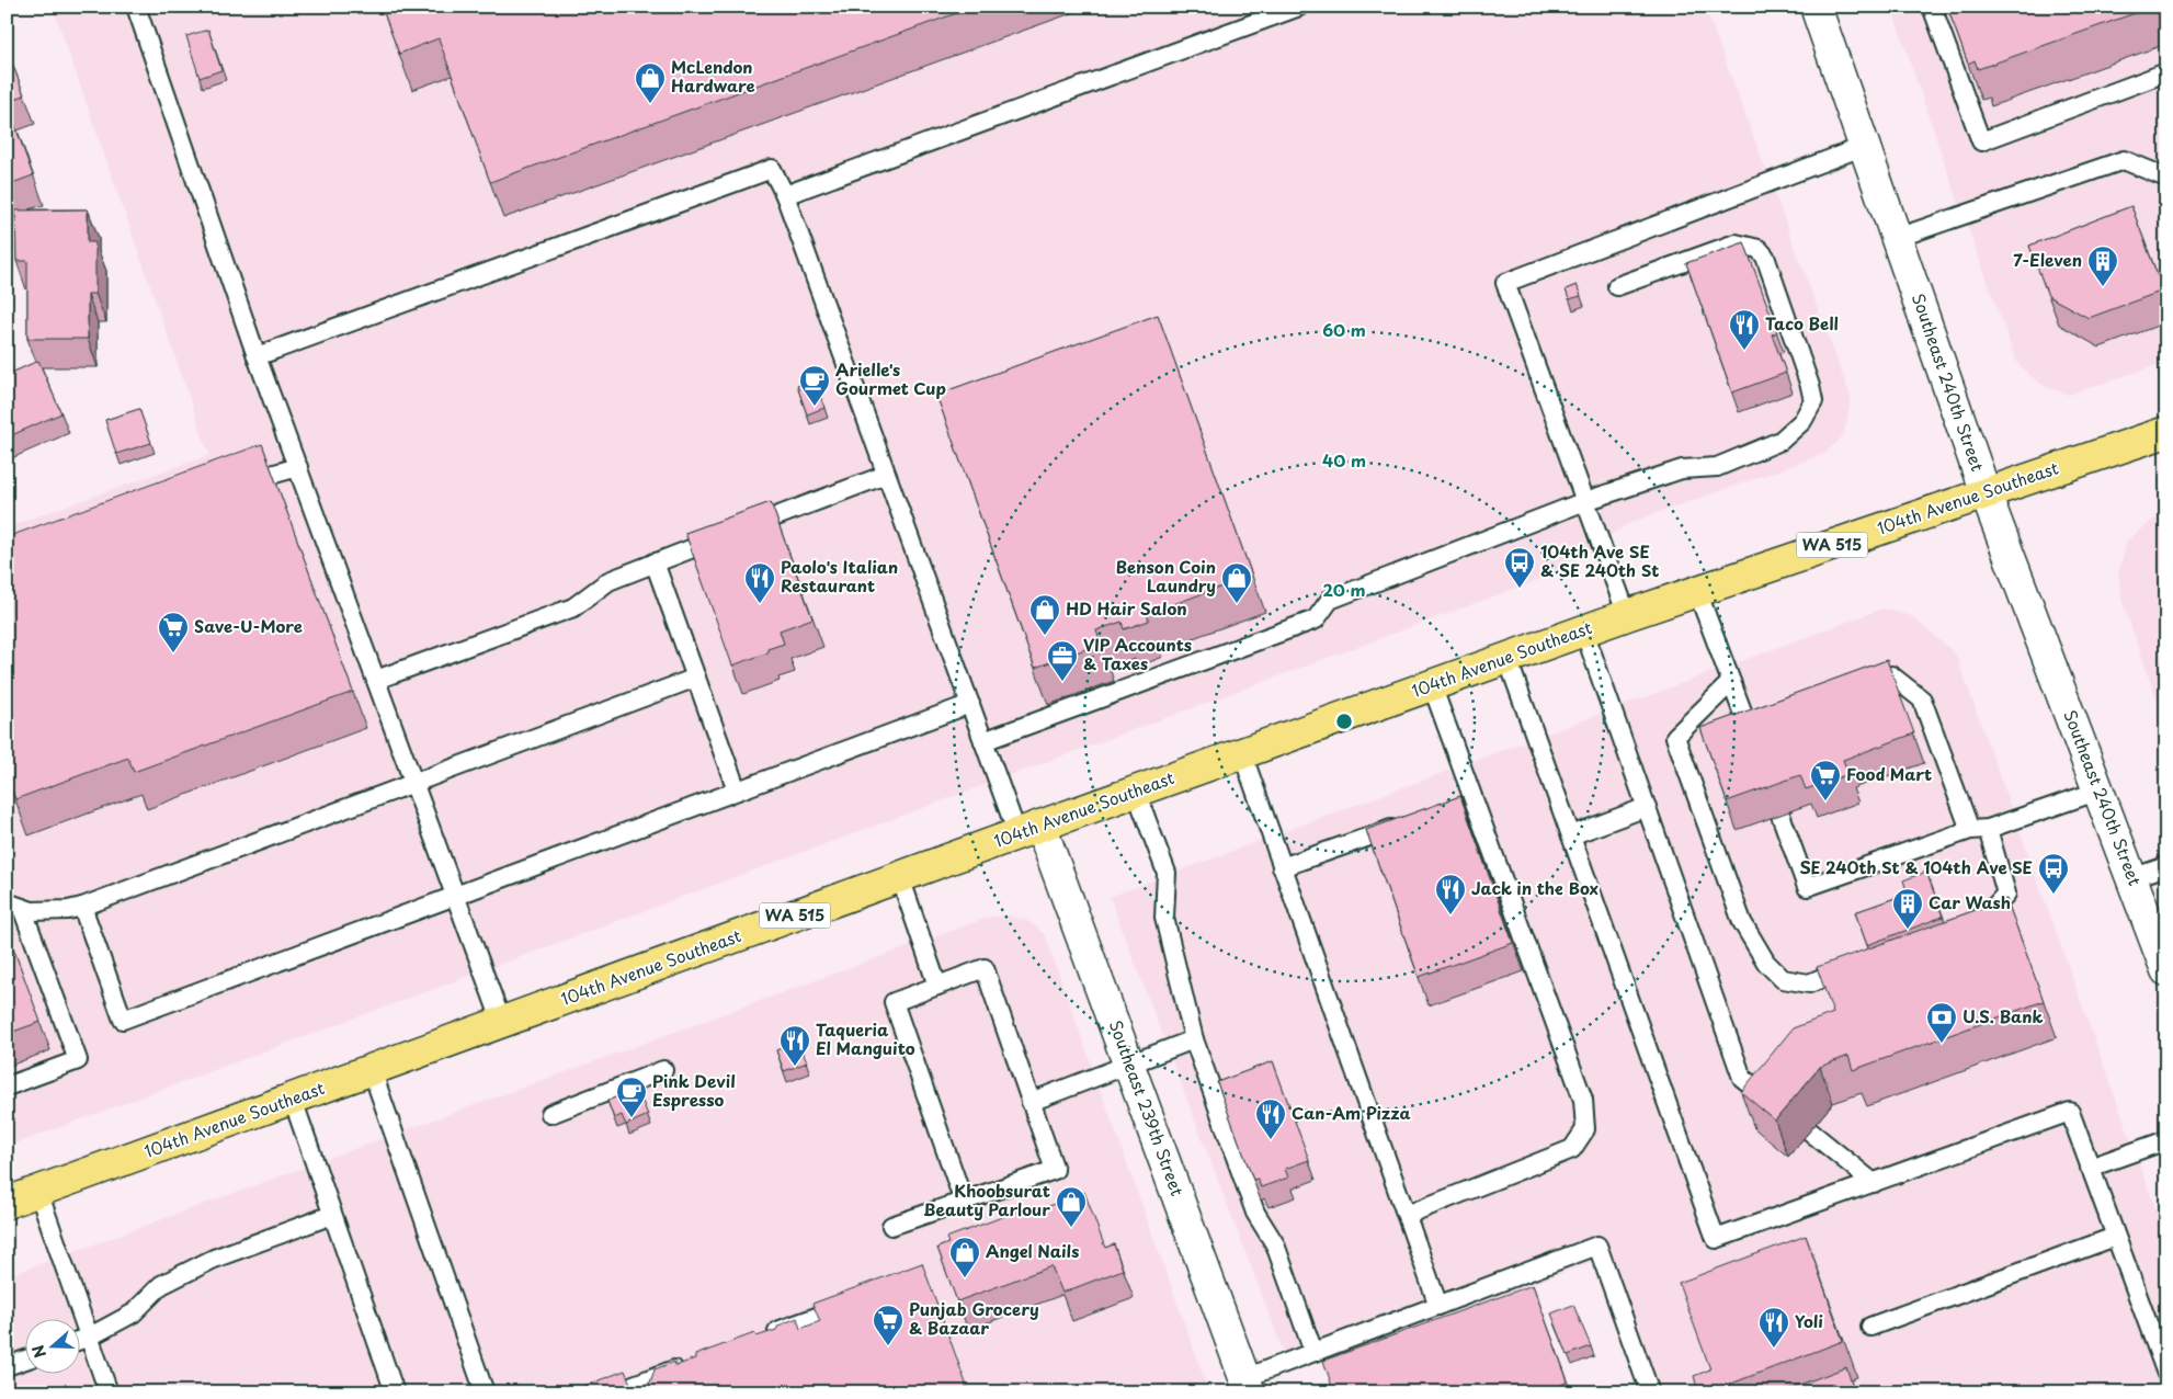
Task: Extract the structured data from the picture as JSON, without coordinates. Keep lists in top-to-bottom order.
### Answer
{
  "streets": {
    "main road": [
      "Southeast 240th Street",
      "104th Avenue Southeast",
      "WA 515",
      "Southeast 239th Street"
    ]
  },
  "crossings": [
    ["Southeast 240th Street", "104th Avenue Southeast"],
    ["104th Avenue Southeast", "Southeast 239th Street"]
  ],
  "places": {
    "shop": [
      "McLendon Hardware",
      "Benson Coin Laundry",
      "HD Hair Salon",
      "Khoobsurat Beauty Parlour",
      "Angel Nails"
    ],
    "building": ["7-Eleven", "Car Wash"],
    "restaurant": [
      "Taco Bell",
      "Paolo's Italian Restaurant",
      "Jack in the Box",
      "Taqueria El Manguito",
      "Can-Am Pizza",
      "Yoli"
    ],
    "cafe": ["Arielle's Gourmet Cup", "Pink Devil Espresso"],
    "bus stop": ["104th Ave SE & SE 240th St", "SE 240th St & 104th Ave SE"],
    "supermarket": ["Save-U-More", "Food Mart", "Punjab Grocery & Bazaar"],
    "office": ["VIP Accounts & Taxes"],
    "bank": ["U.S. Bank"]
  },
  "north": "left",
  "rings": ["60 m", "40 m", "20 m"]
}
